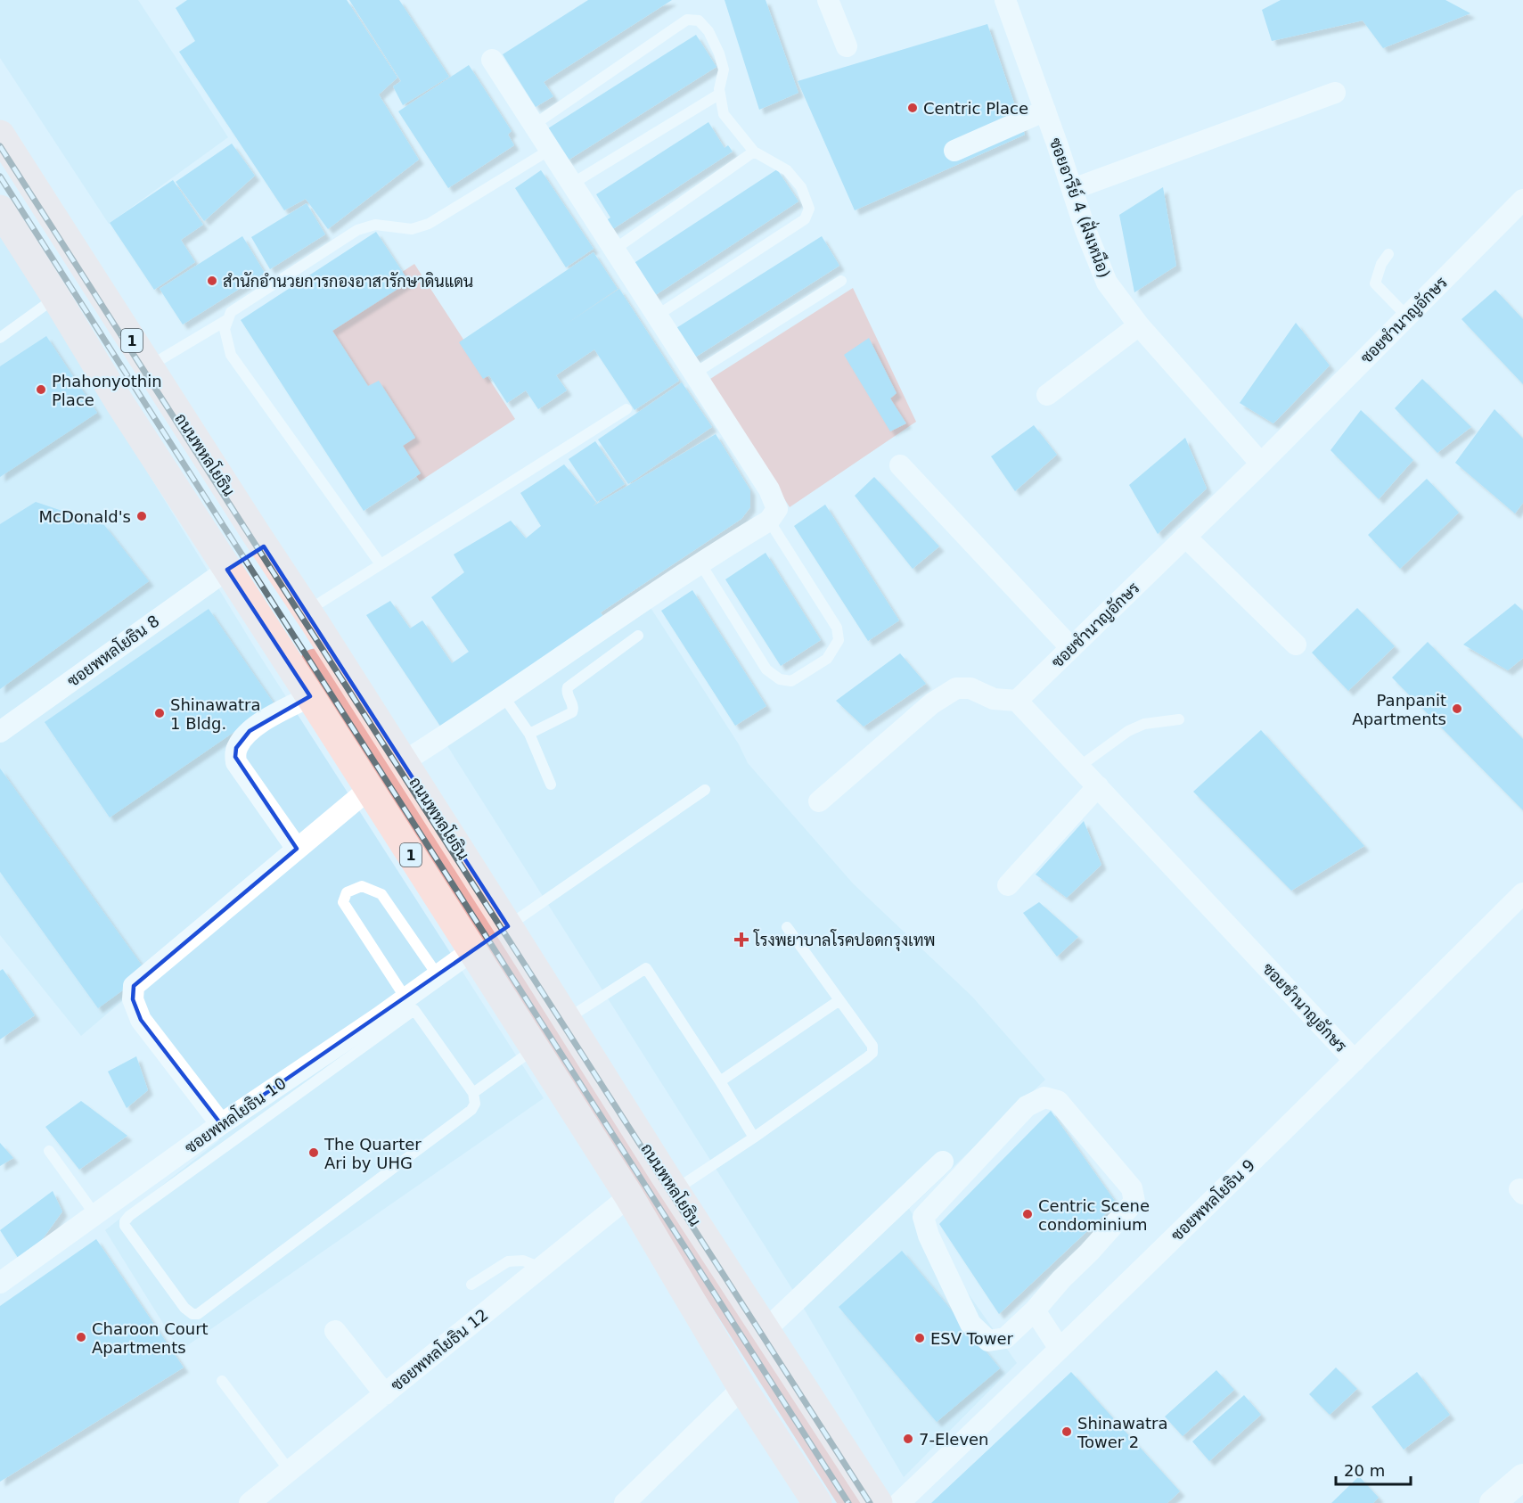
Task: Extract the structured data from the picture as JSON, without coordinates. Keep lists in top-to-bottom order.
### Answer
{
  "streets": {
    "main road": ["1", "ถนนพหลโยธิน"],
    "street": [
      "ซอยอารีย์ 4 (ฝั่งเหนือ)",
      "ซอยชำนาญอักษร",
      "ซอยพหลโยธิน 8",
      "ซอยพหลโยธิน 10",
      "ซอยพหลโยธิน 9",
      "ซอยพหลโยธิน 12"
    ]
  },
  "crossings": [
    ["ซอยอารีย์ 4 (ฝั่งเหนือ)", "ซอยชำนาญอักษร"],
    ["ซอยชำนาญอักษร", "ซอยพหลโยธิน 9"],
    ["1", "ซอยพหลโยธิน 8"],
    ["1", "ซอยพหลโยธิน 10"],
    ["1", "ซอยพหลโยธิน 12"]
  ],
  "places": {
    "other": [
      "Centric Place",
      "สำนักอำนวยการกองอาสารักษาดินแดน",
      "Phahonyothin Place",
      "McDonald's",
      "Panpanit Apartments",
      "Shinawatra 1 Bldg.",
      "The Quarter Ari by UHG",
      "Centric Scene condominium",
      "Charoon Court Apartments",
      "ESV Tower",
      "Shinawatra Tower 2",
      "7-Eleven"
    ],
    "health": ["โรงพยาบาลโรคปอดกรุงเทพ"]
  },
  "scale_bar": "20 m"
}
